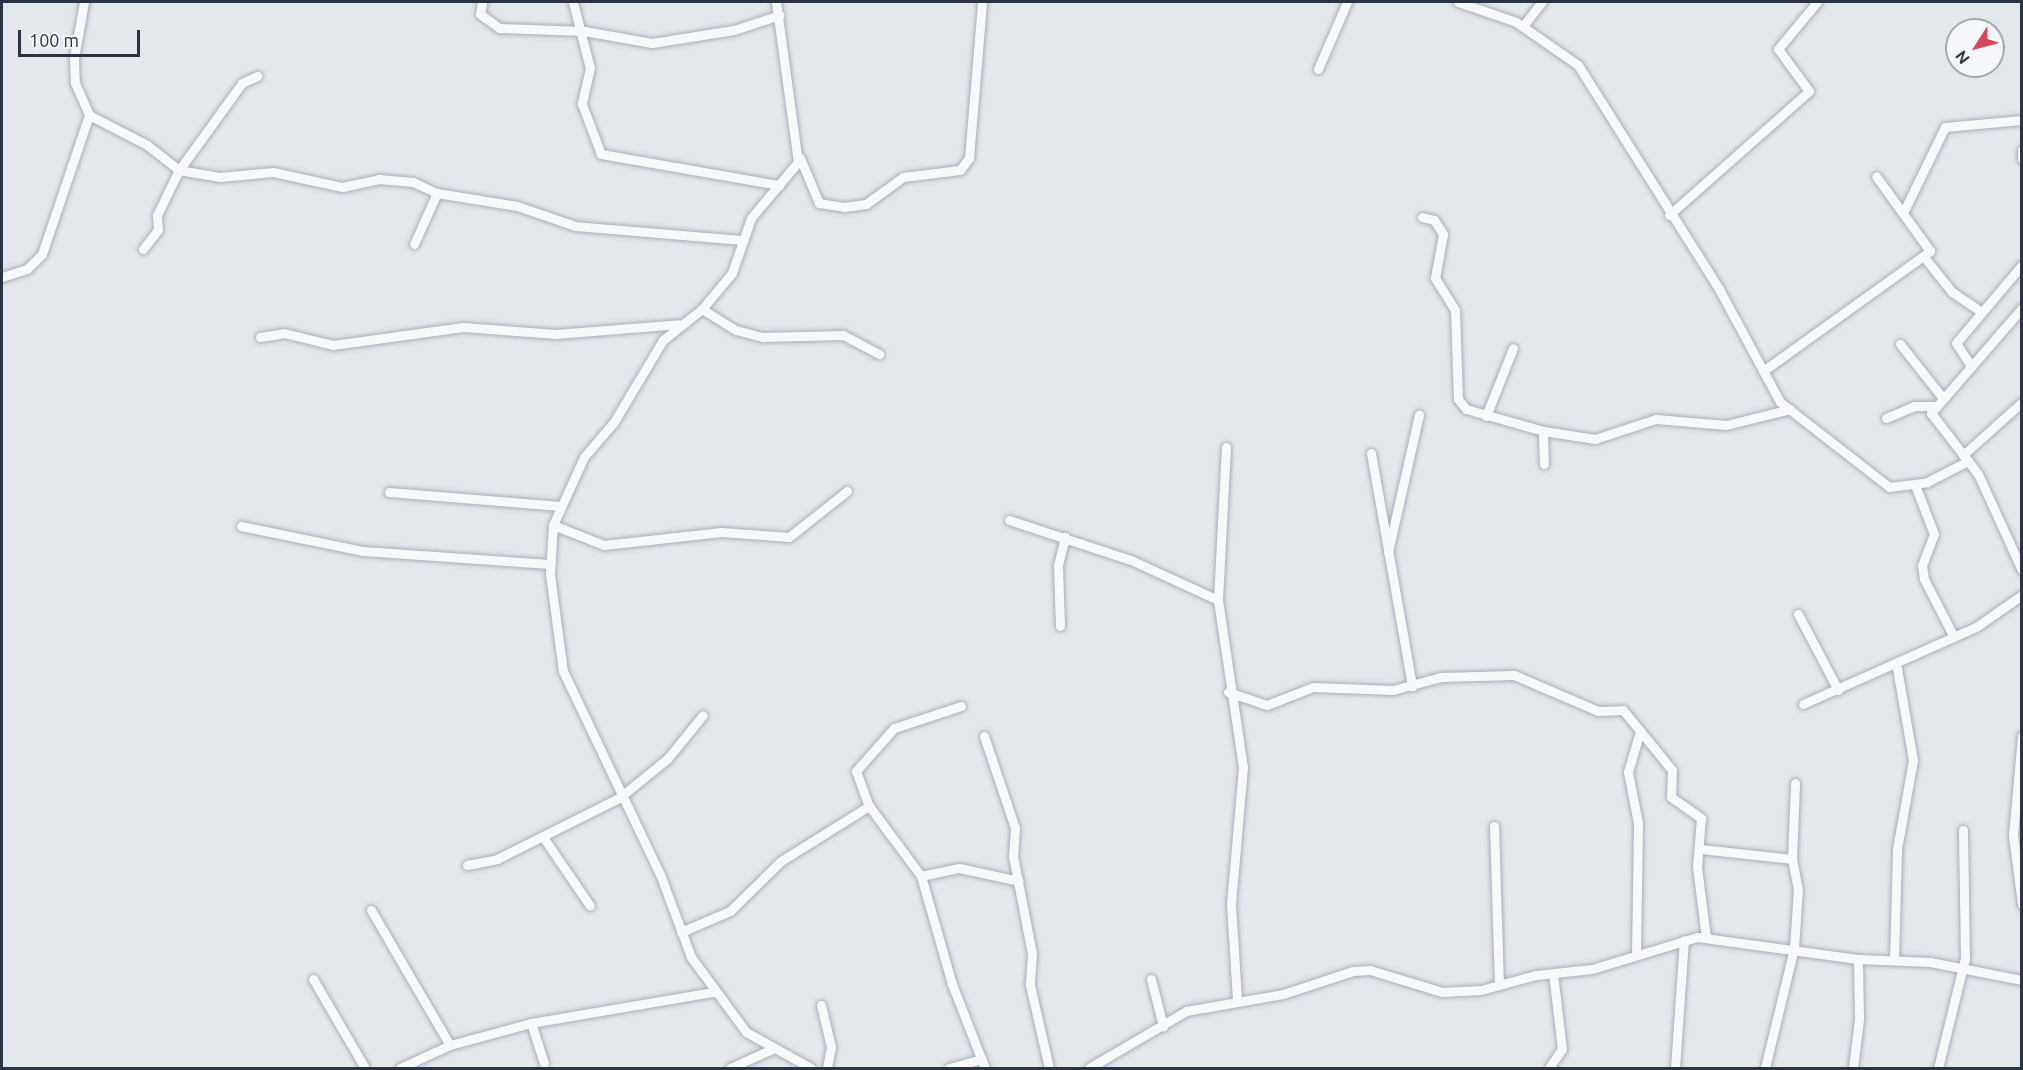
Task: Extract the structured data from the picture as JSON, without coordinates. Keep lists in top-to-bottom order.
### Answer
{
  "scale_bar": "100 m",
  "north": "bottom left"
}
